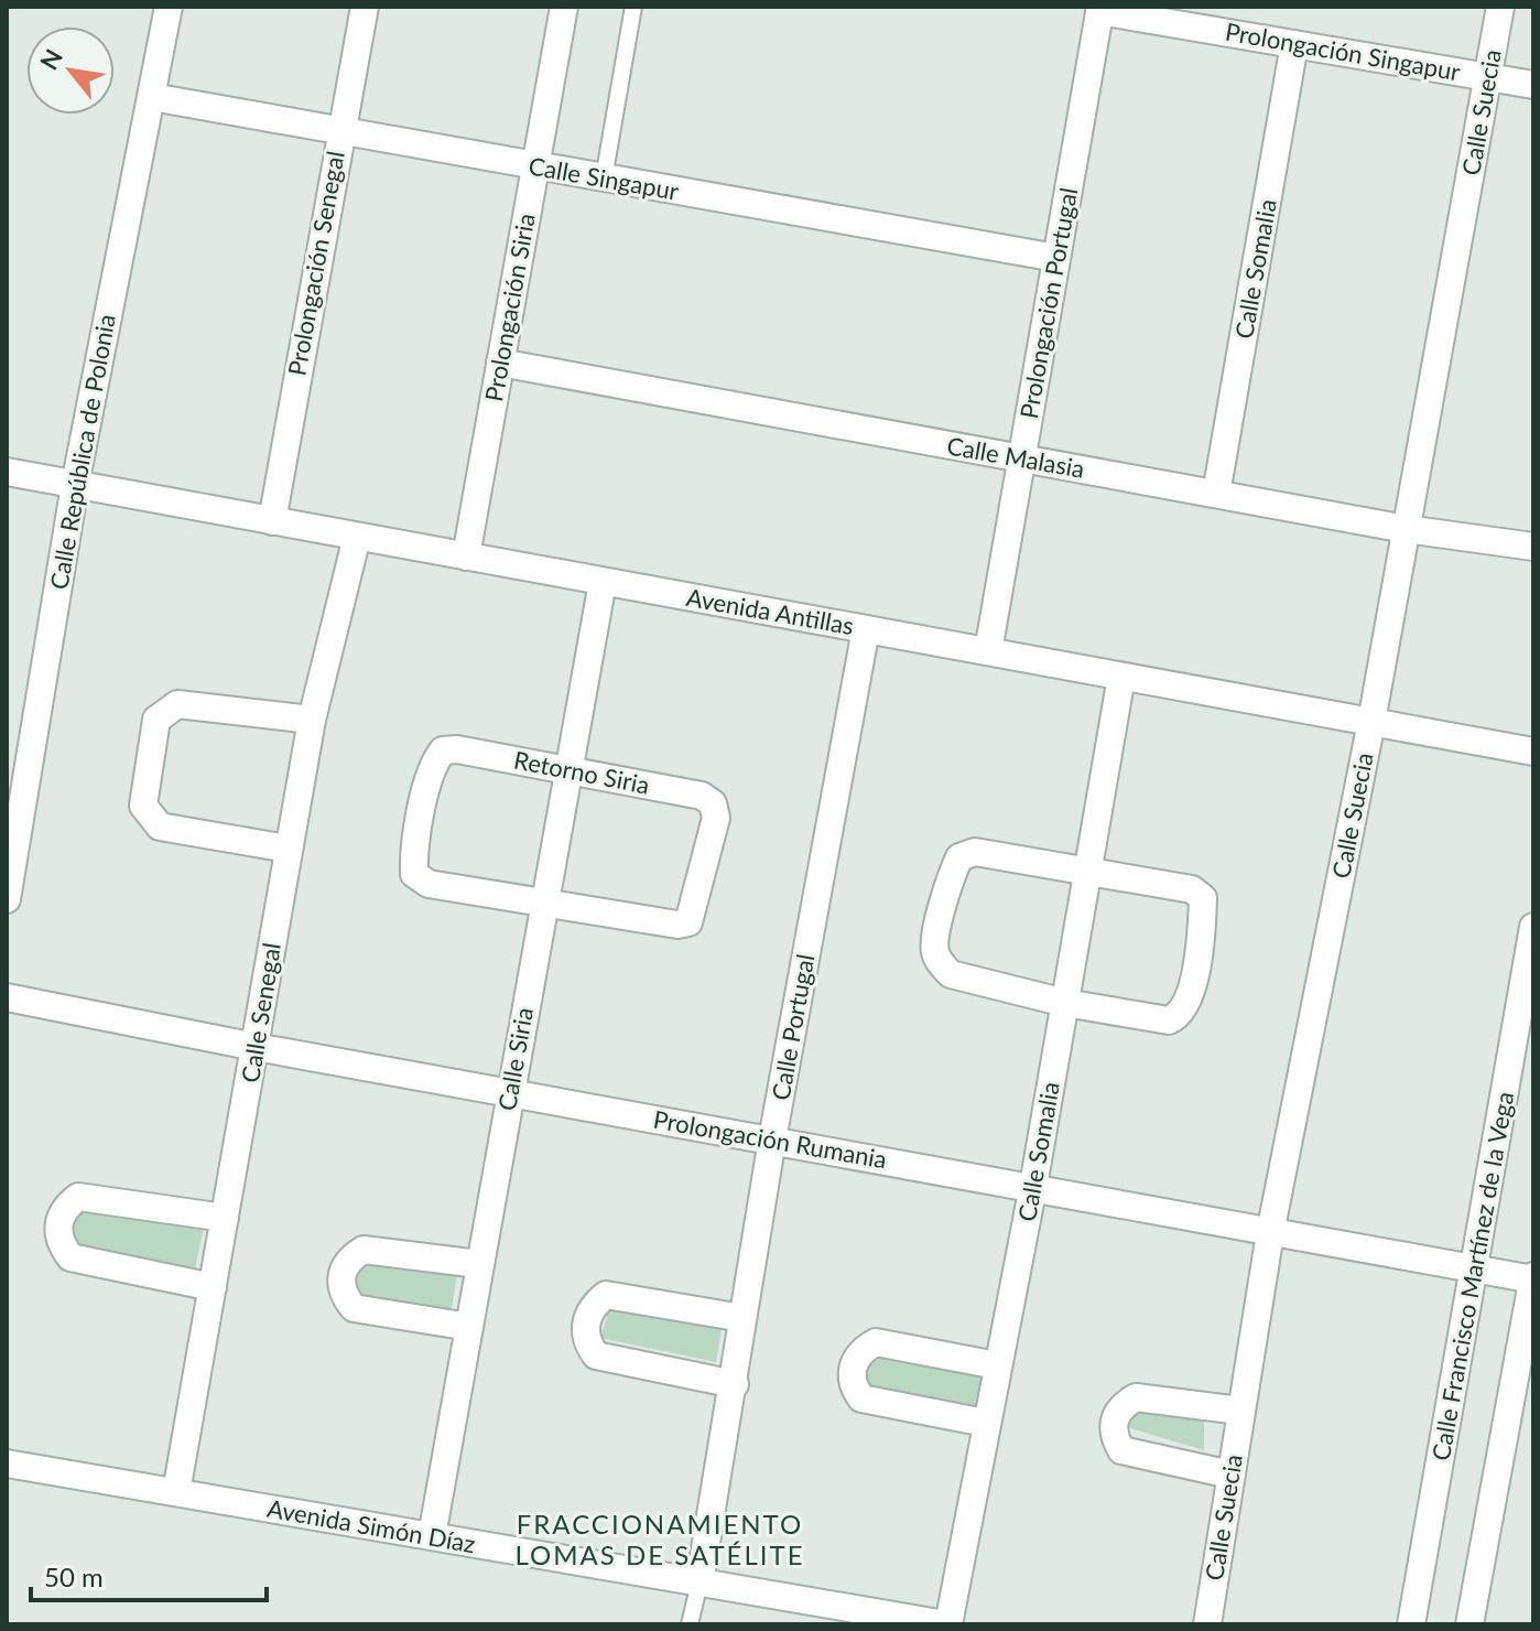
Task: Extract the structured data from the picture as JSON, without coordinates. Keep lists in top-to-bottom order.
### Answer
{
  "streets": {
    "street": [
      "Prolongación Singapur",
      "Calle Suecia",
      "Calle Singapur",
      "Prolongación Senegal",
      "Calle Somalia",
      "Prolongación Portugal",
      "Prolongación Siria",
      "Calle República de Polonia",
      "Calle Malasia",
      "Avenida Antillas",
      "Retorno Siria",
      "Calle Senegal",
      "Calle Portugal",
      "Calle Siria",
      "Prolongación Rumania",
      "Calle Francisco Martínez de la Vega",
      "Avenida Simón Díaz"
    ]
  },
  "crossings": [
    ["Prolongación Singapur", "Calle Suecia"],
    ["Prolongación Singapur", "Calle Somalia"],
    ["Prolongación Singapur", "Prolongación Portugal"],
    ["Calle Suecia", "Calle Malasia"],
    ["Calle Suecia", "Avenida Antillas"],
    ["Calle Suecia", "Prolongación Rumania"],
    ["Calle Singapur", "Prolongación Senegal"],
    ["Calle Singapur", "Prolongación Portugal"],
    ["Calle Singapur", "Prolongación Siria"],
    ["Calle Singapur", "Calle República de Polonia"],
    ["Prolongación Senegal", "Avenida Antillas"],
    ["Calle Somalia", "Calle Malasia"],
    ["Calle Somalia", "Avenida Antillas"],
    ["Calle Somalia", "Prolongación Rumania"],
    ["Calle Somalia", "Avenida Simón Díaz"],
    ["Prolongación Portugal", "Calle Malasia"],
    ["Prolongación Portugal", "Avenida Antillas"],
    ["Prolongación Siria", "Calle Malasia"],
    ["Prolongación Siria", "Avenida Antillas"],
    ["Calle República de Polonia", "Avenida Antillas"],
    ["Avenida Antillas", "Calle Senegal"],
    ["Avenida Antillas", "Calle Portugal"],
    ["Avenida Antillas", "Calle Siria"],
    ["Retorno Siria", "Calle Siria"],
    ["Calle Senegal", "Prolongación Rumania"],
    ["Calle Senegal", "Avenida Simón Díaz"],
    ["Calle Portugal", "Prolongación Rumania"],
    ["Calle Portugal", "Avenida Simón Díaz"],
    ["Calle Siria", "Prolongación Rumania"],
    ["Calle Siria", "Avenida Simón Díaz"],
    ["Prolongación Rumania", "Calle Francisco Martínez de la Vega"]
  ],
  "districts": ["FRACCIONAMIENTO LOMAS DE SATÉLITE"],
  "scale_bar": "50 m",
  "north": "top left"
}
